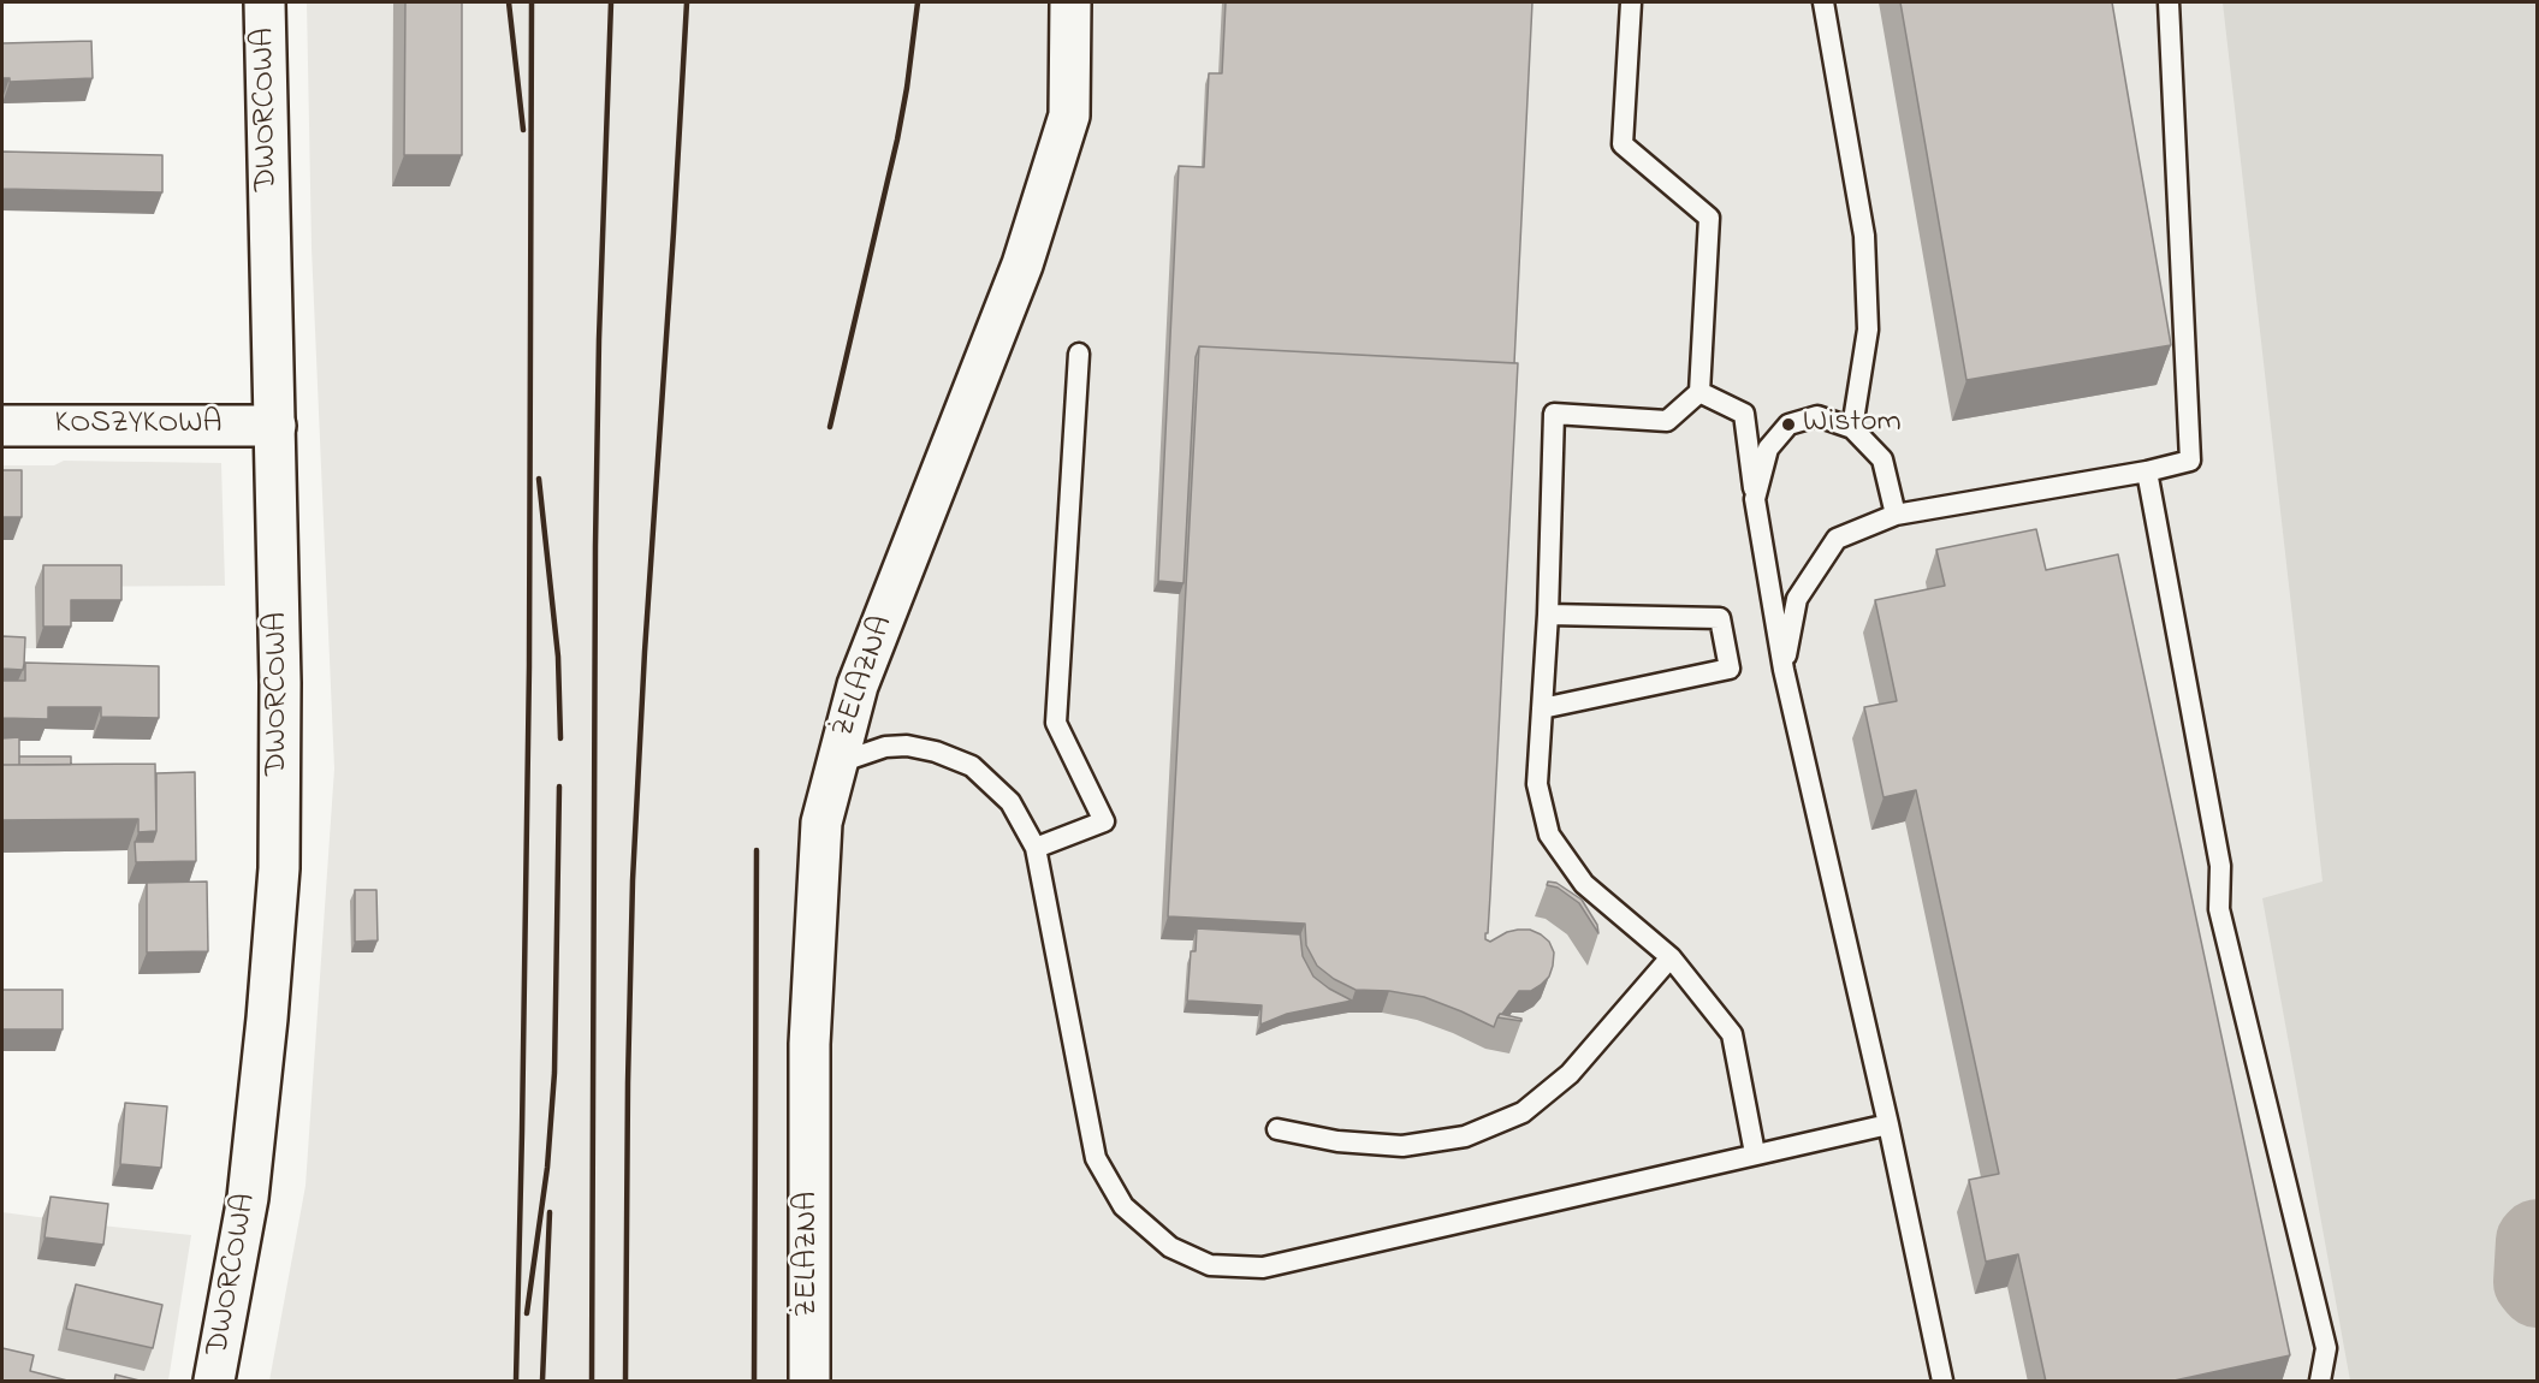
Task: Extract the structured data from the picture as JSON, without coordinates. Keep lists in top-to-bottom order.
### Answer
{
  "streets": {
    "street": ["DWORCOWA", "KOSZYKOWA", "ŻELAZNA"]
  },
  "crossings": [
    ["DWORCOWA", "KOSZYKOWA"]
  ],
  "places": ["Wistom"]
}
